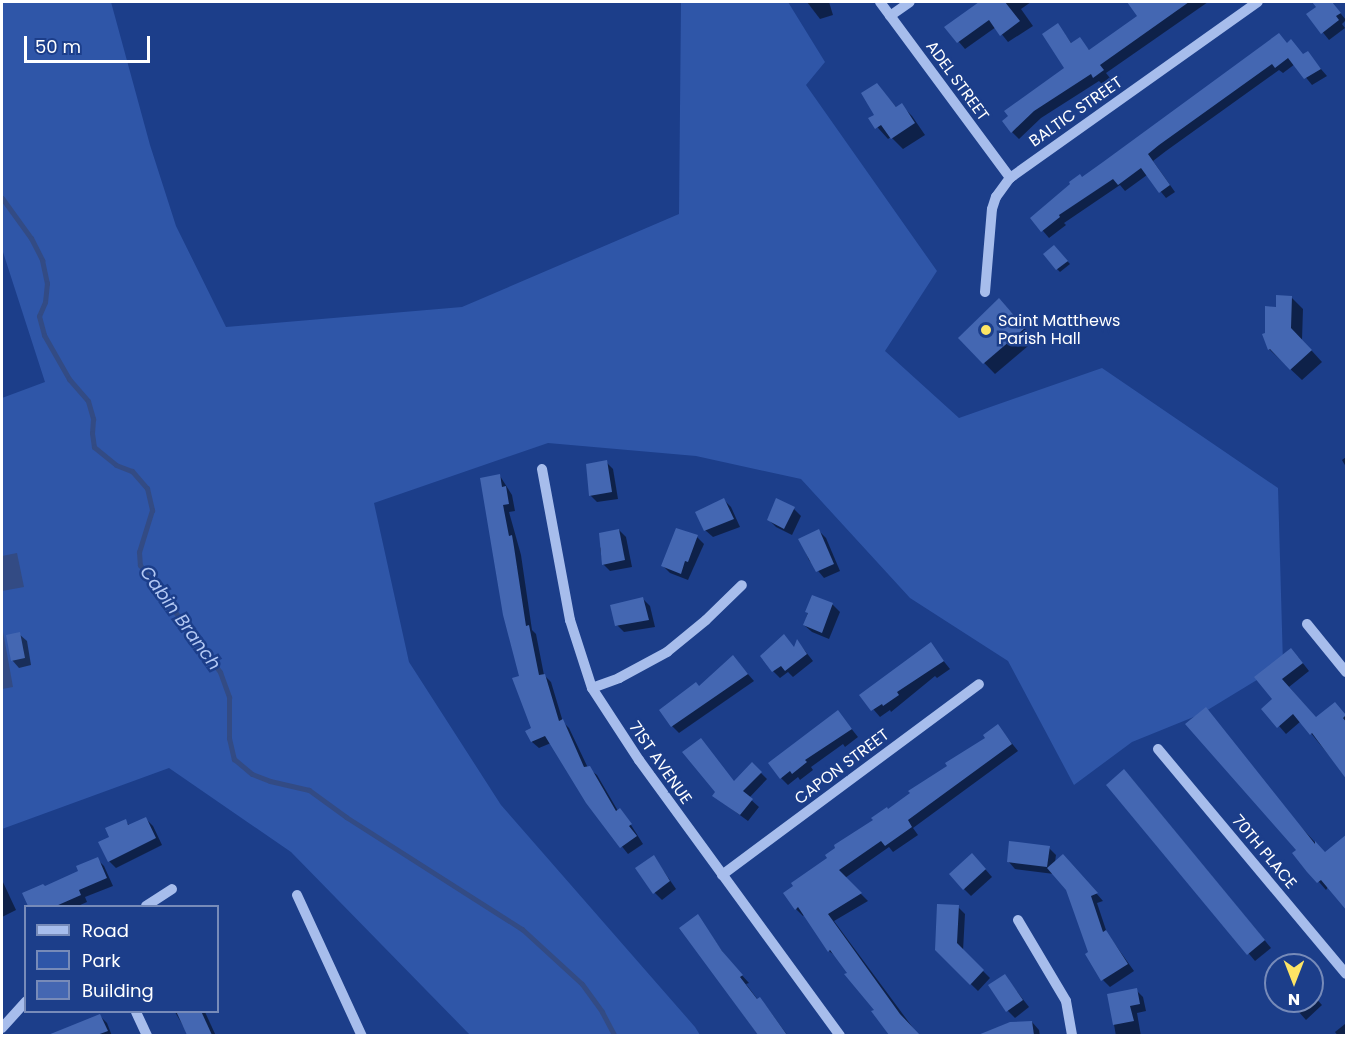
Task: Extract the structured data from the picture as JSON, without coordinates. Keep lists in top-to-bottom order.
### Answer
{
  "streets": {
    "street": [
      "ADEL STREET",
      "BALTIC STREET",
      "71ST AVENUE",
      "CAPON STREET",
      "70TH PLACE"
    ]
  },
  "crossings": [
    ["ADEL STREET", "BALTIC STREET"],
    ["71ST AVENUE", "CAPON STREET"]
  ],
  "water": ["Cabin Branch"],
  "places": ["Saint Matthews Parish Hall"],
  "legend": ["Road", "Park", "Building"],
  "scale_bar": "50 m",
  "north": "bottom"
}
